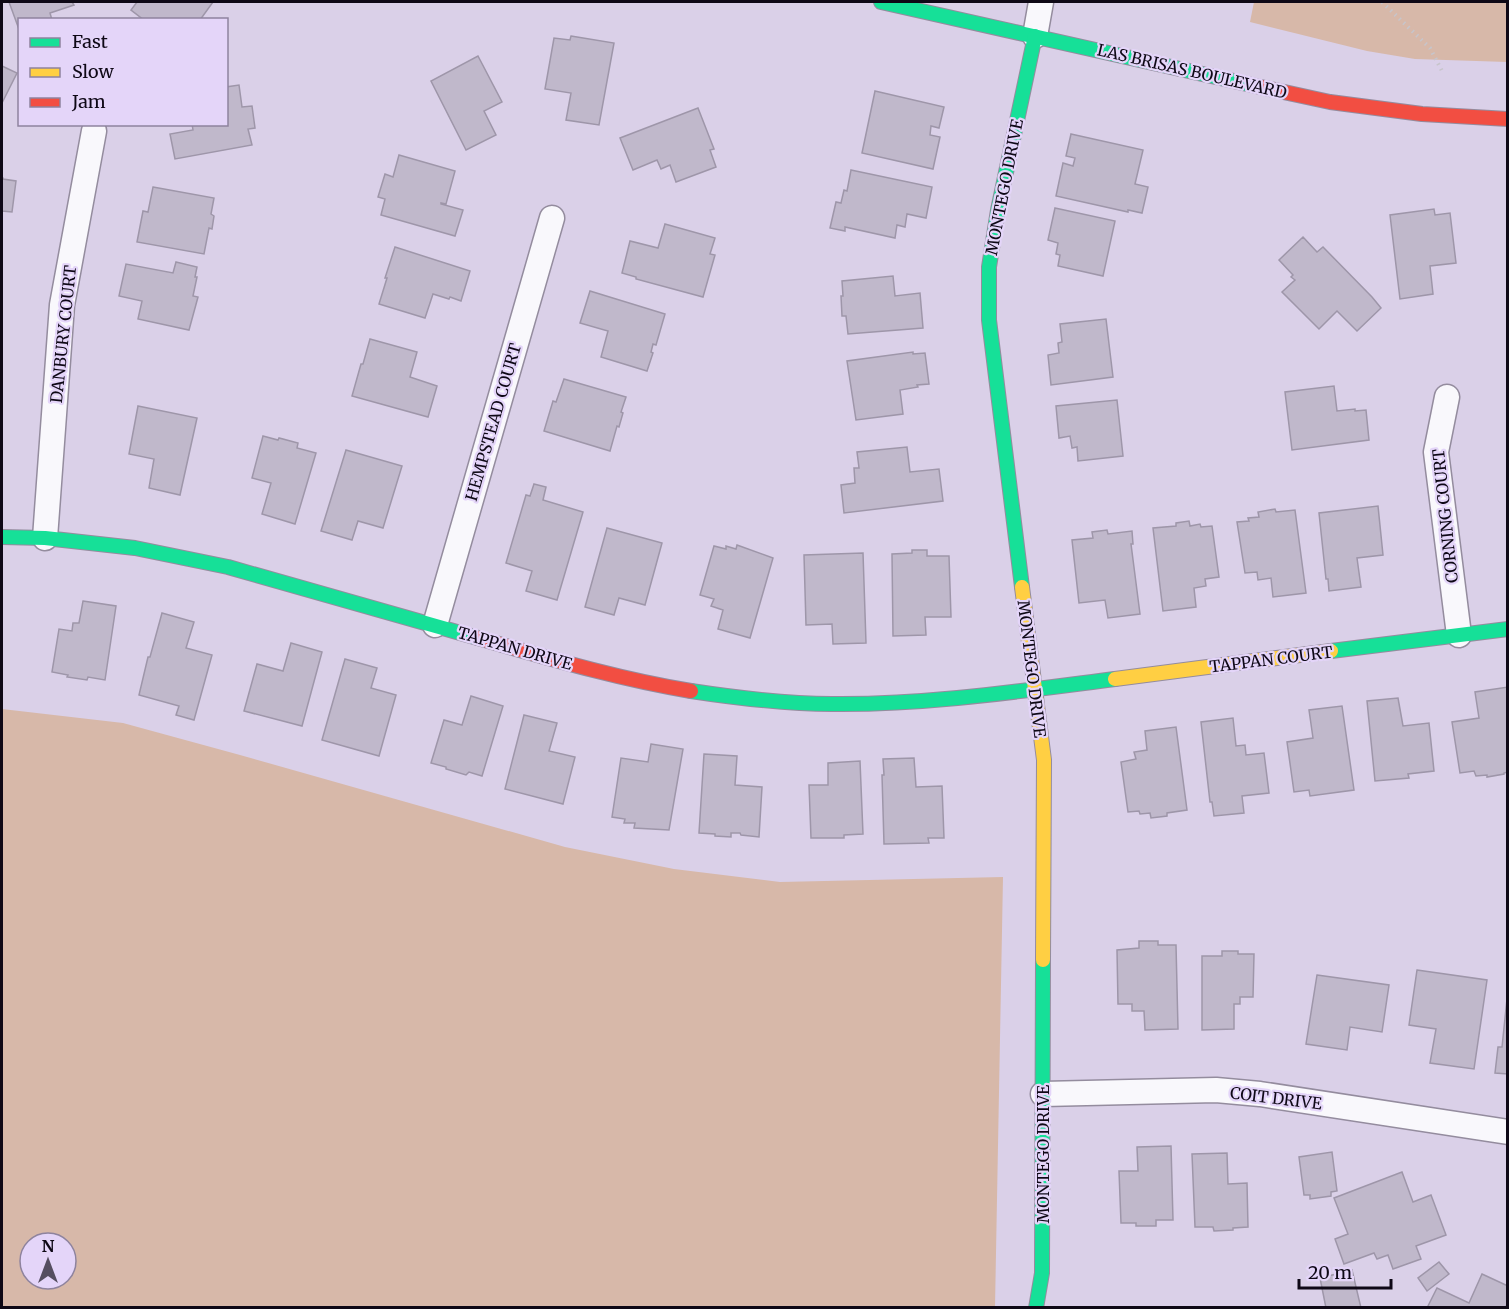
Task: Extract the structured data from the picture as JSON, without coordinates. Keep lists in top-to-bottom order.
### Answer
{
  "streets": {
    "street": [
      "LAS BRISAS BOULEVARD",
      "MONTEGO DRIVE",
      "DANBURY COURT",
      "HEMPSTEAD COURT",
      "CORNING COURT",
      "TAPPAN DRIVE",
      "TAPPAN COURT",
      "COIT DRIVE"
    ]
  },
  "crossings": [
    ["LAS BRISAS BOULEVARD", "MONTEGO DRIVE"],
    ["MONTEGO DRIVE", "TAPPAN DRIVE"],
    ["MONTEGO DRIVE", "TAPPAN COURT"],
    ["MONTEGO DRIVE", "COIT DRIVE"],
    ["DANBURY COURT", "TAPPAN DRIVE"],
    ["HEMPSTEAD COURT", "TAPPAN DRIVE"],
    ["CORNING COURT", "TAPPAN COURT"],
    ["TAPPAN DRIVE", "TAPPAN COURT"]
  ],
  "legend": ["Fast", "Slow", "Jam"],
  "scale_bar": "20 m",
  "north": "top"
}
